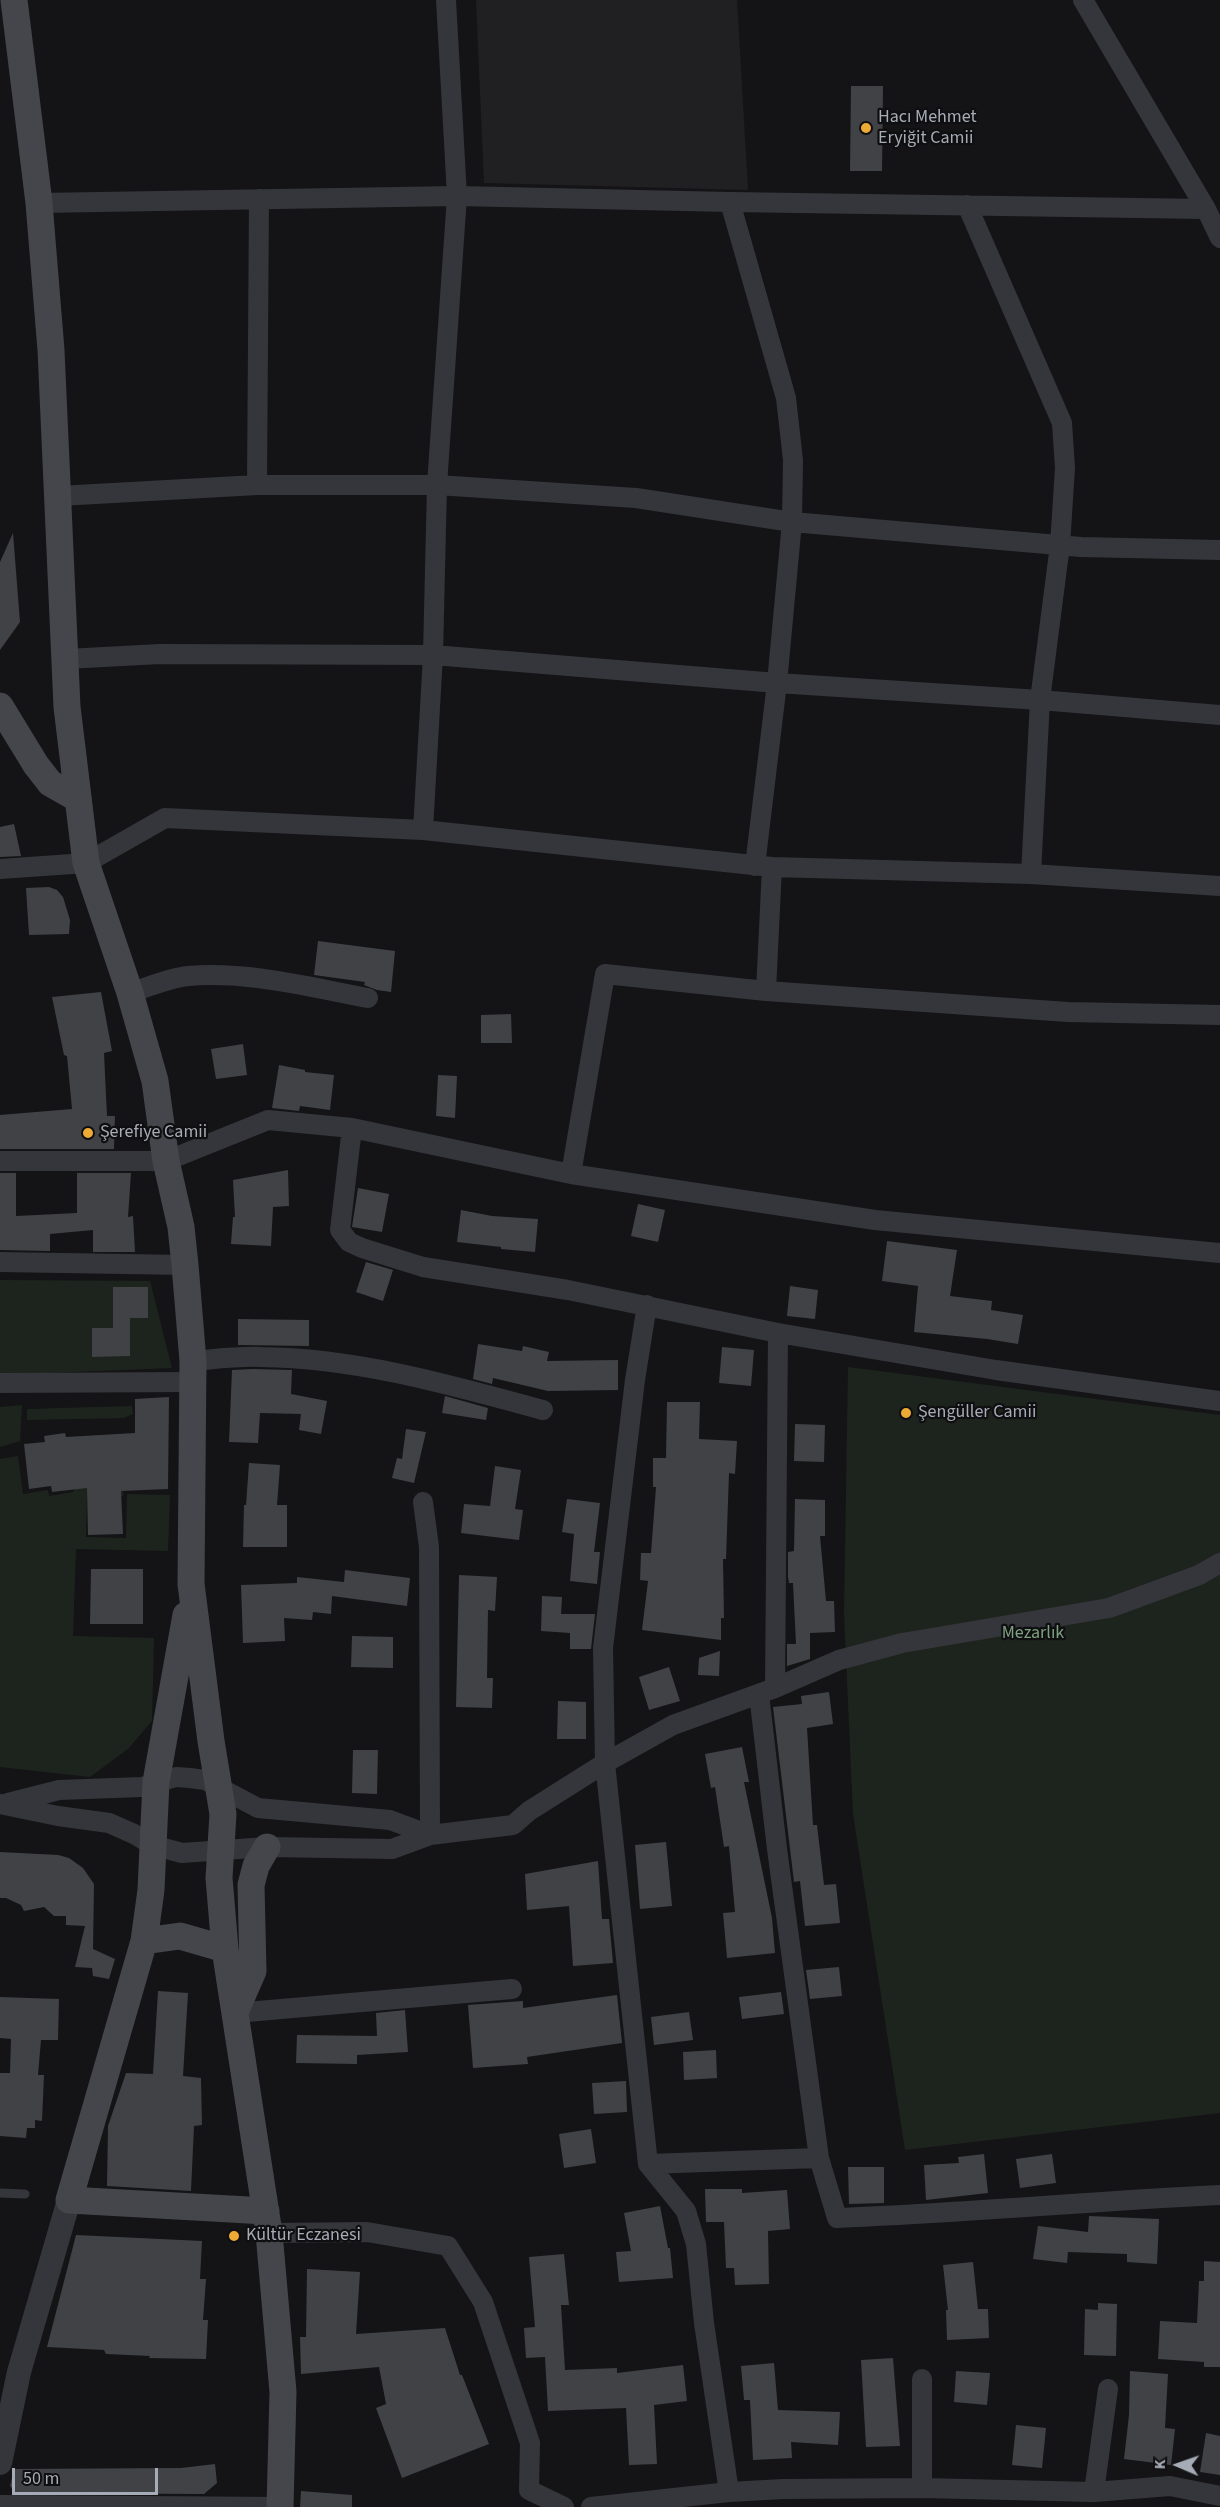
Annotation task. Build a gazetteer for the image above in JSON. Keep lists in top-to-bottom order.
{
  "parks": ["Mezarlık"],
  "places": [
    "Hacı Mehmet Eryiğit Camii",
    "Şerefiye Camii",
    "Şengüller Camii",
    "Kültür Eczanesi"
  ],
  "scale_bar": "50 m",
  "north": "left"
}
